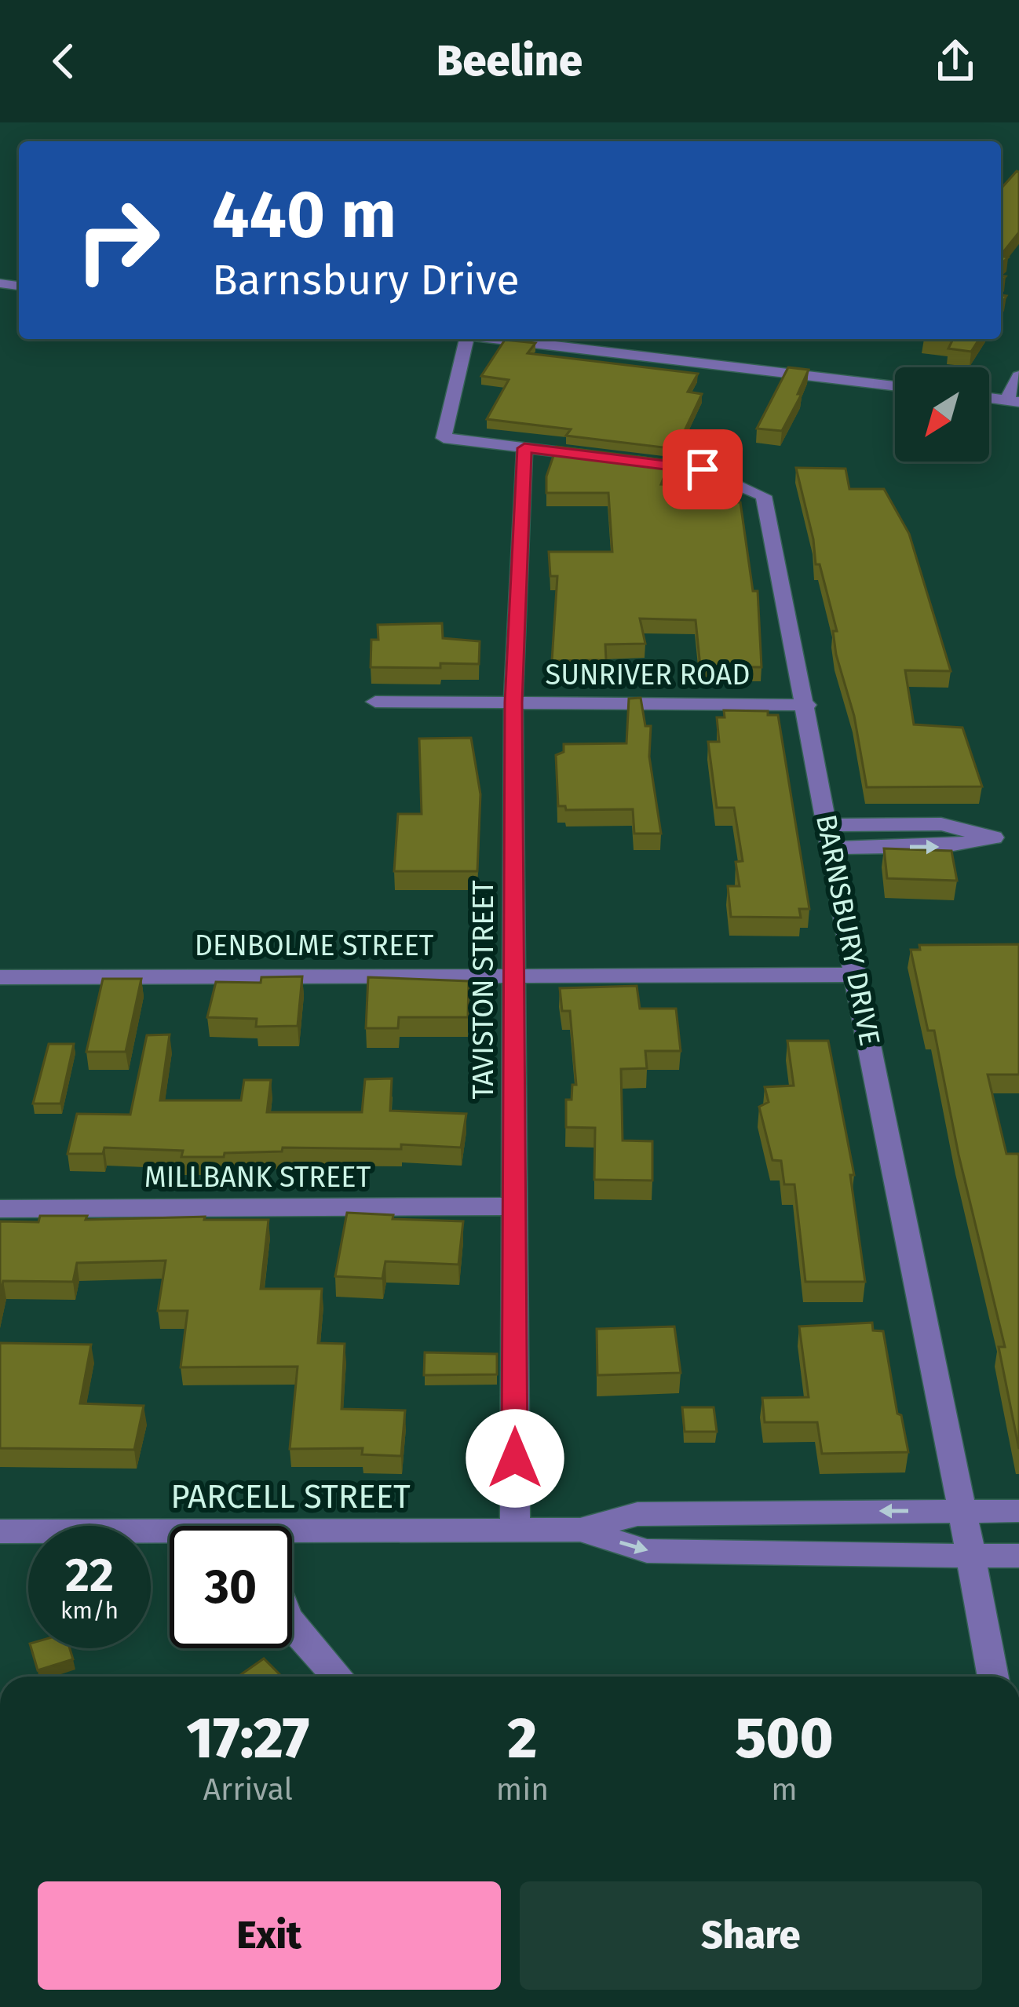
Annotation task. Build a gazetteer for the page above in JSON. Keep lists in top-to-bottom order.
{
  "streets": {
    "street": [
      "SUNRIVER ROAD",
      "BARNSBURY DRIVE",
      "DENBOLME STREET",
      "TAVISTON STREET",
      "MILLBANK STREET",
      "PARCELL STREET"
    ]
  },
  "crossings": [
    ["SUNRIVER ROAD", "BARNSBURY DRIVE"],
    ["SUNRIVER ROAD", "TAVISTON STREET"],
    ["BARNSBURY DRIVE", "DENBOLME STREET"],
    ["BARNSBURY DRIVE", "TAVISTON STREET"],
    ["BARNSBURY DRIVE", "PARCELL STREET"],
    ["DENBOLME STREET", "TAVISTON STREET"],
    ["TAVISTON STREET", "MILLBANK STREET"],
    ["TAVISTON STREET", "PARCELL STREET"]
  ],
  "north": "bottom left",
  "page": {
    "header": "Beeline",
    "turn": ["440 m", "Barnsbury Drive"],
    "speed": "22 km/h",
    "limit": "30",
    "eta": [
      "17:27",
      "Arrival",
      "2",
      "min",
      "500",
      "m"
    ],
    "buttons": ["Exit", "Share"]
  }
}
